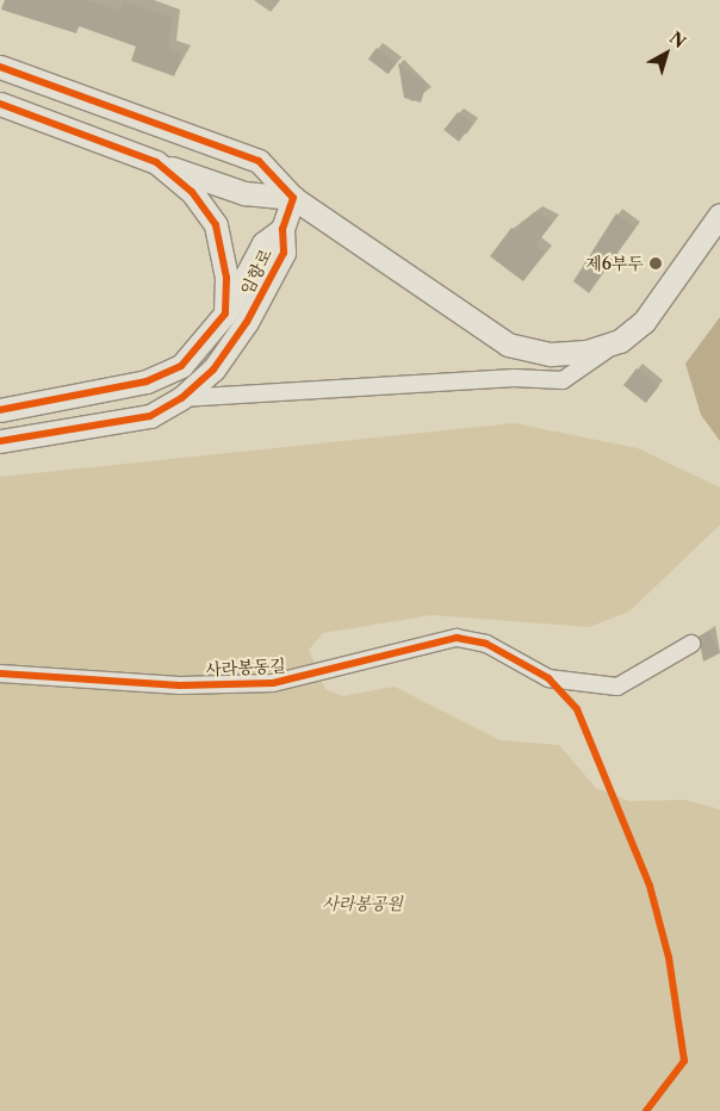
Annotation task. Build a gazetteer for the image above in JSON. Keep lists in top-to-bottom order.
{
  "streets": {
    "main road": ["임항로"],
    "street": ["사라봉동길"]
  },
  "parks": ["사라봉공원"],
  "places": ["제6부두"],
  "north": "top right"
}
